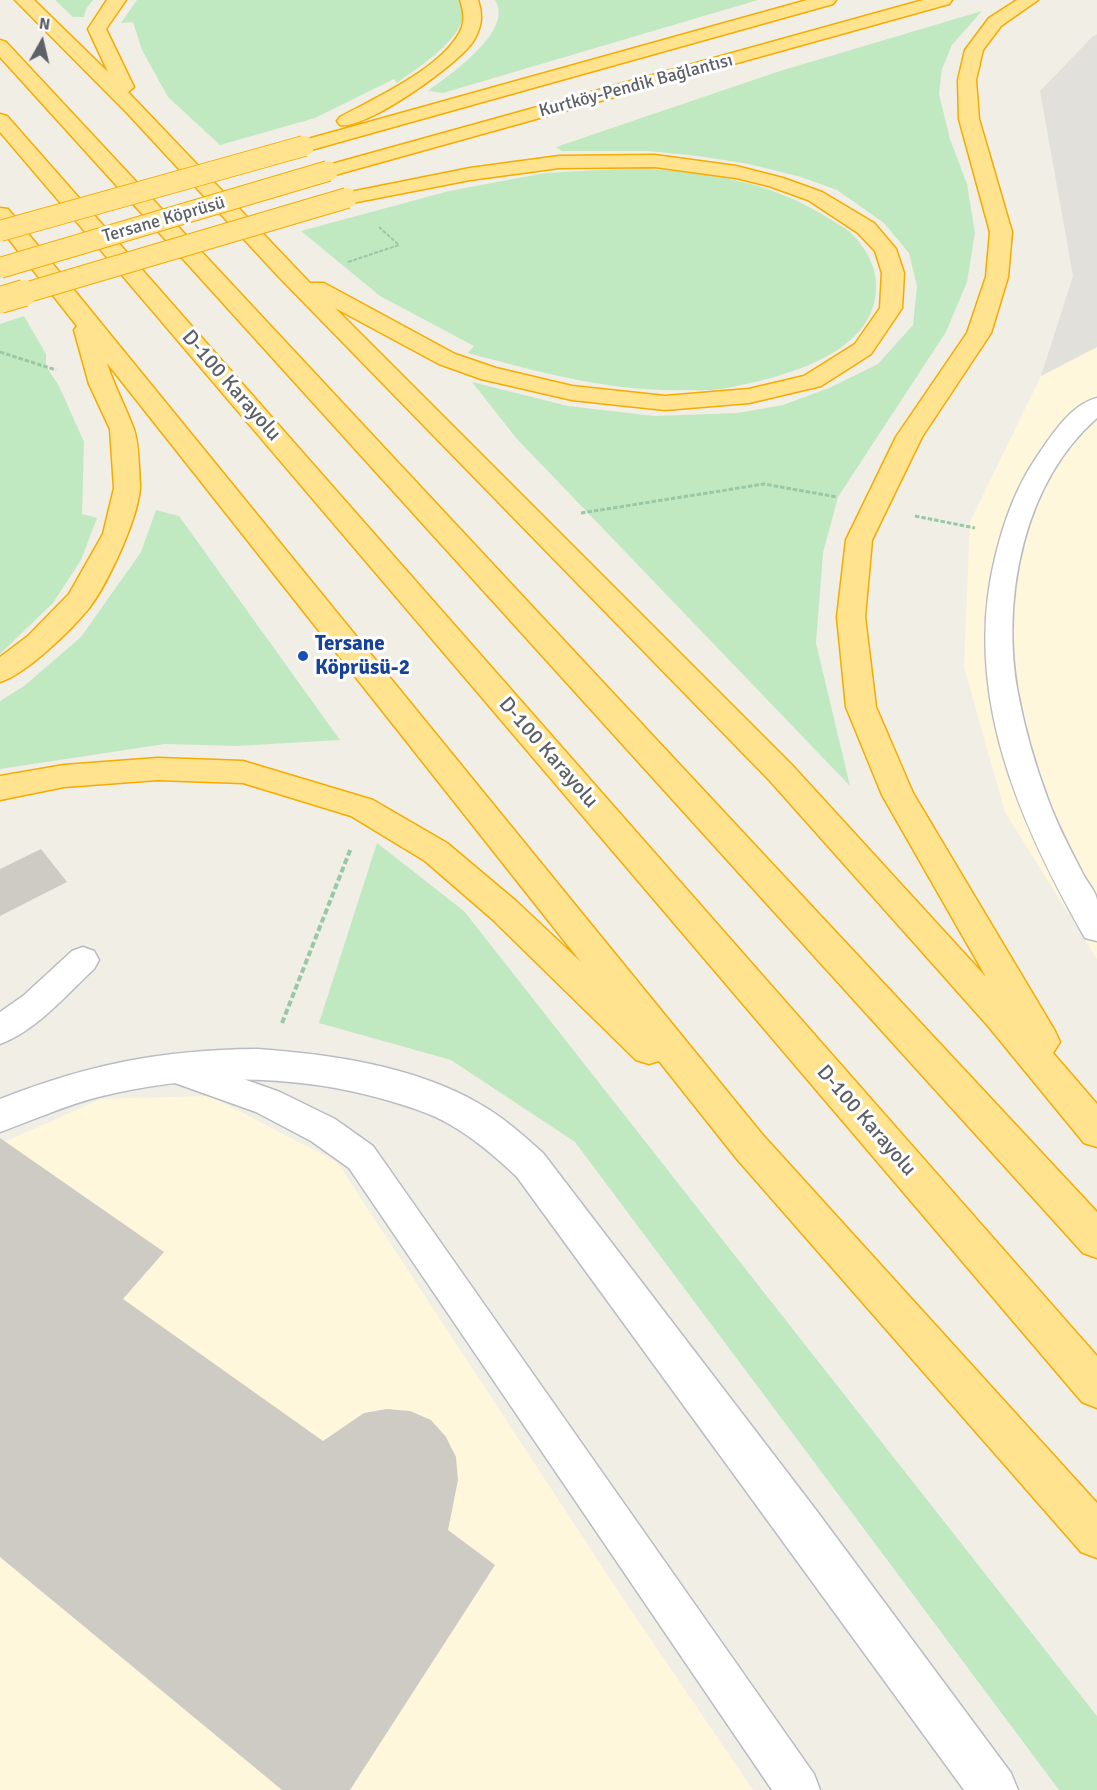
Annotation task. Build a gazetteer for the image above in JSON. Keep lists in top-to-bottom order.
{
  "streets": {
    "highway": ["Kurtköy-Pendik Bağlantısı", "Tersane Köprüsü", "D-100 Karayolu"]
  },
  "crossings": [
    ["Kurtköy-Pendik Bağlantısı", "Tersane Köprüsü"]
  ],
  "places": ["Tersane Köprüsü-2"],
  "north": "top"
}
